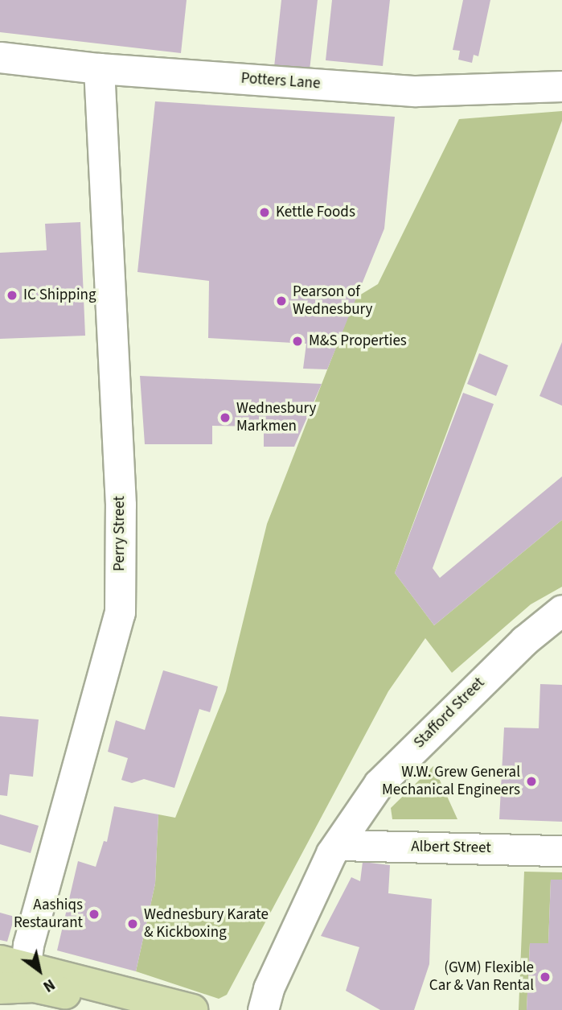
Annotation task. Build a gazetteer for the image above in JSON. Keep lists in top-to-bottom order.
{
  "streets": {
    "street": [
      "Potters Lane",
      "Perry Street",
      "Stafford Street",
      "Albert Street"
    ]
  },
  "crossings": [
    ["Potters Lane", "Perry Street"],
    ["Stafford Street", "Albert Street"]
  ],
  "places": [
    "Kettle Foods",
    "IC Shipping",
    "Pearson of Wednesbury",
    "M&S Properties",
    "Wednesbury Markmen",
    "W.W. Grew General Mechanical Engineers",
    "Aashiqs Restaurant",
    "Wednesbury Karate & Kickboxing",
    "(GVM) Flexible Car & Van Rental"
  ],
  "north": "bottom right"
}
